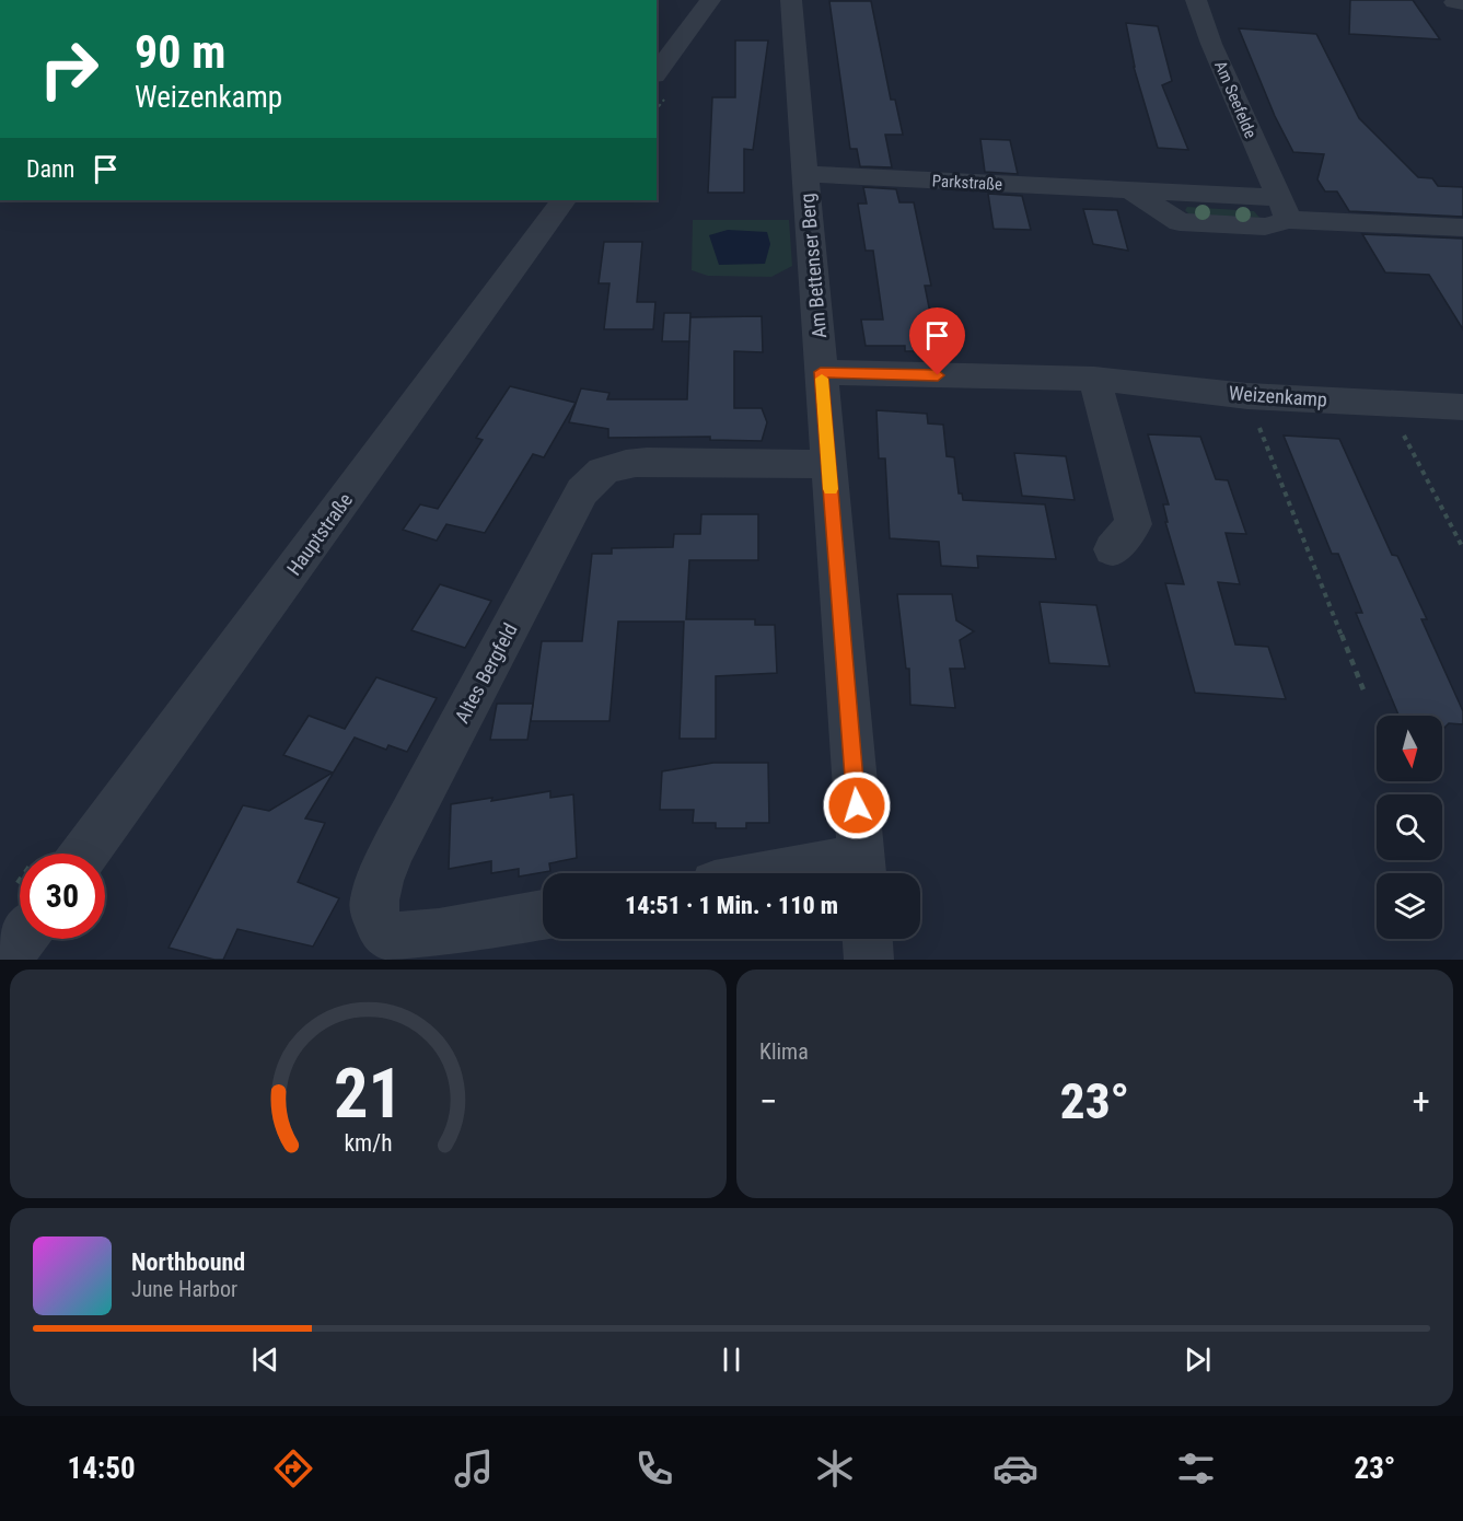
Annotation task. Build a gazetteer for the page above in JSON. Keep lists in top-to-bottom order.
{
  "streets": {
    "street": [
      "Am Seefelde",
      "Parkstraße",
      "Am Bettenser Berg",
      "Weizenkamp",
      "Hauptstraße",
      "Altes Bergfeld"
    ]
  },
  "crossings": [
    ["Am Seefelde", "Parkstraße"],
    ["Parkstraße", "Am Bettenser Berg"],
    ["Am Bettenser Berg", "Weizenkamp"],
    ["Am Bettenser Berg", "Altes Bergfeld"]
  ],
  "north": "bottom",
  "page": {
    "turn": ["90 m", "Weizenkamp"],
    "then": "Dann",
    "limit": "30",
    "trip": "14:51 · 1 Min. · 110 m",
    "tile": "Klima",
    "heat": ["−", "23°", "+"],
    "song": ["Northbound", "June Harbor"],
    "tabs": ["14:50", "23°"],
    "gauge": ["21", "km/h"]
  }
}
